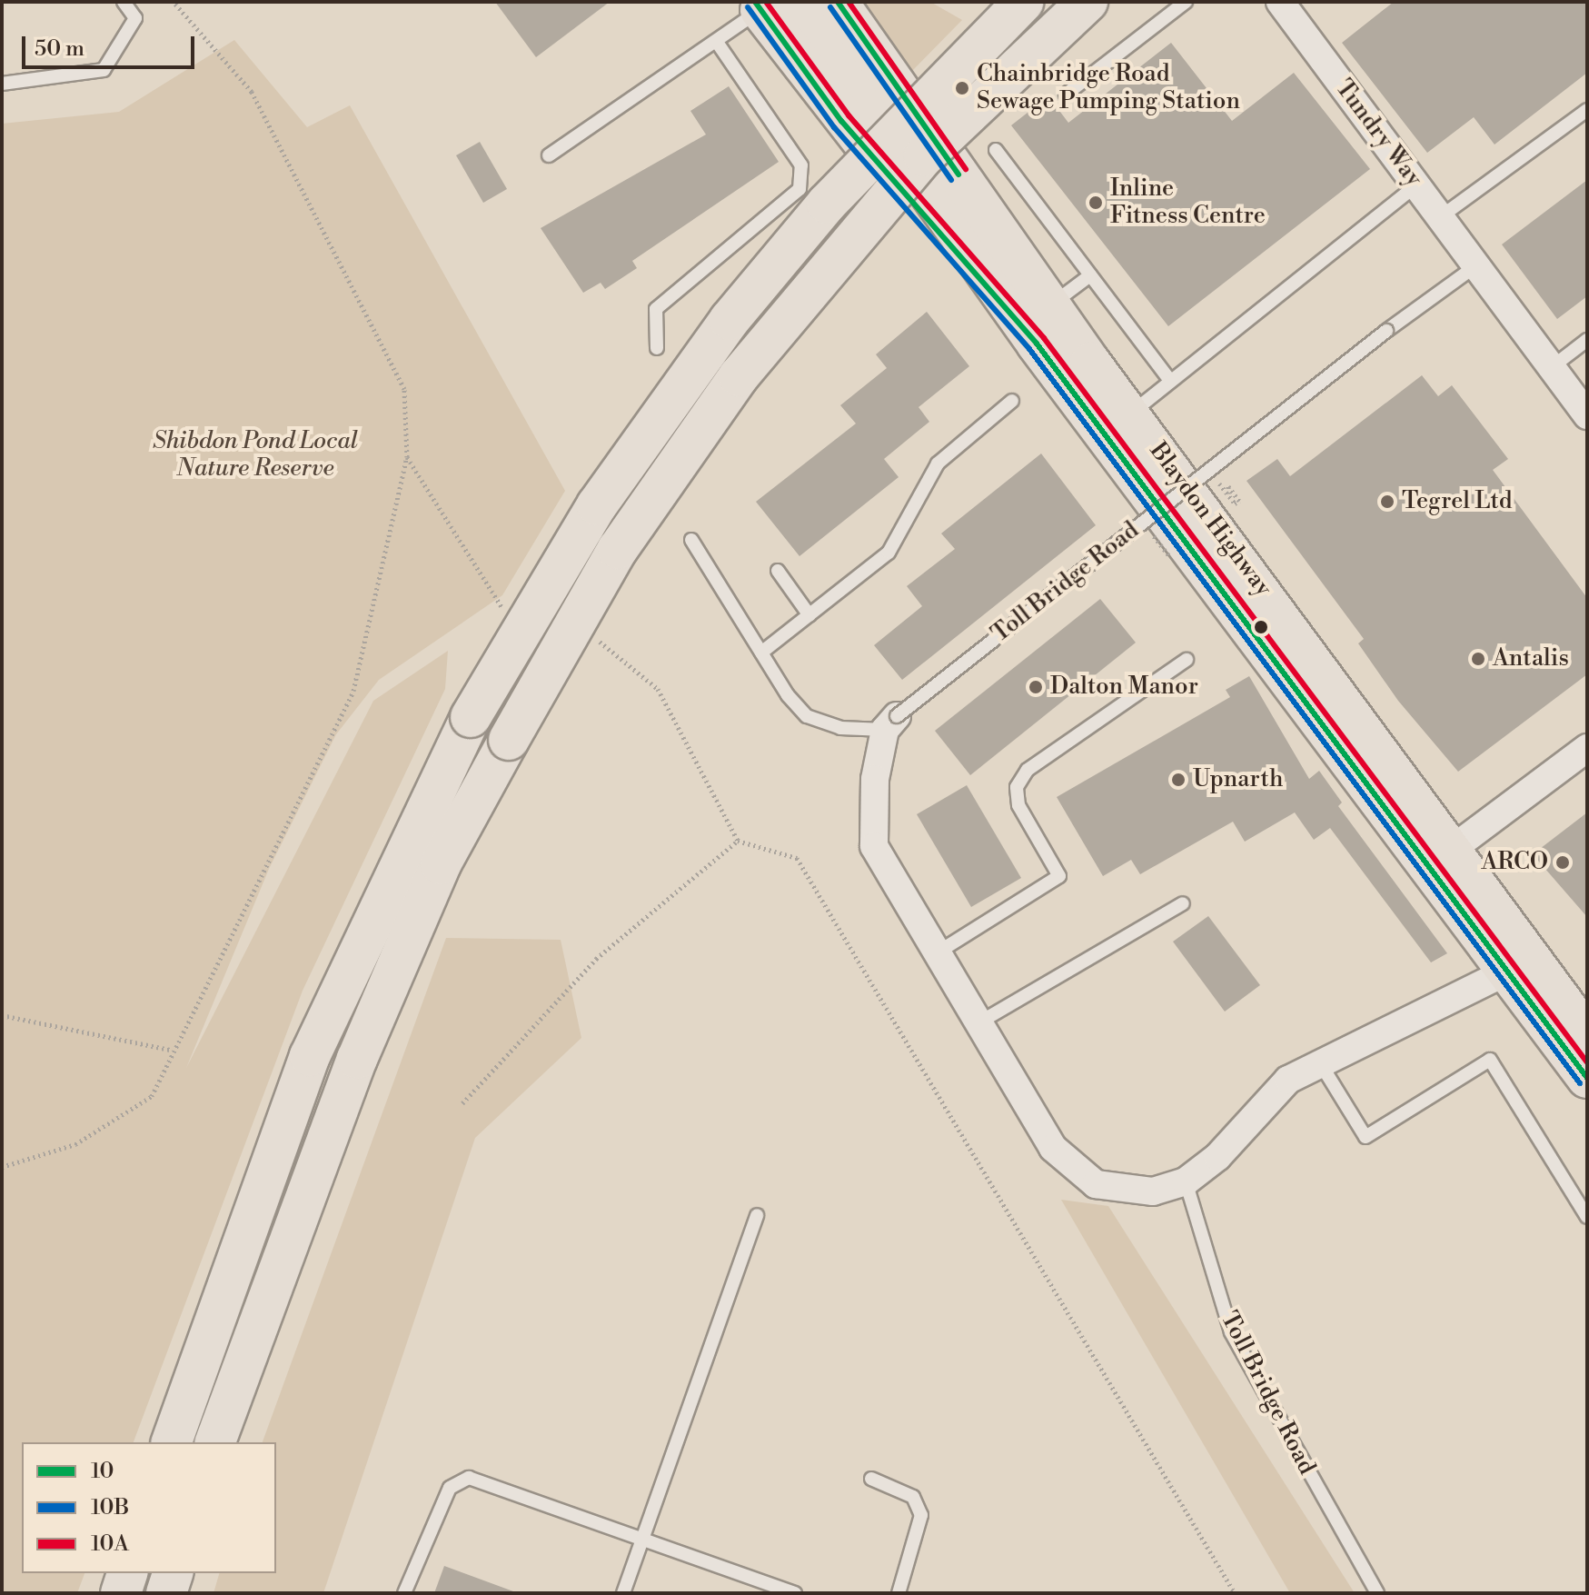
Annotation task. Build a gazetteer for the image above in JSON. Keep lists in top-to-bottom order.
{
  "streets": {
    "main road": ["Blaydon Highway"],
    "street": ["Tundry Way"],
    "lane": ["Toll Bridge Road"]
  },
  "crossings": [
    ["Tundry Way", "Toll Bridge Road"]
  ],
  "parks": ["Shibdon Pond Local Nature Reserve"],
  "places": [
    "Chainbridge Road Sewage Pumping Station",
    "Inline Fitness Centre",
    "Tegrel Ltd",
    "Antalis",
    "Dalton Manor",
    "Upnarth",
    "ARCO"
  ],
  "lines": ["transit line 10", "transit line 10A", "transit line 10B"],
  "legend": ["10", "10B", "10A"],
  "scale_bar": "50 m"
}
